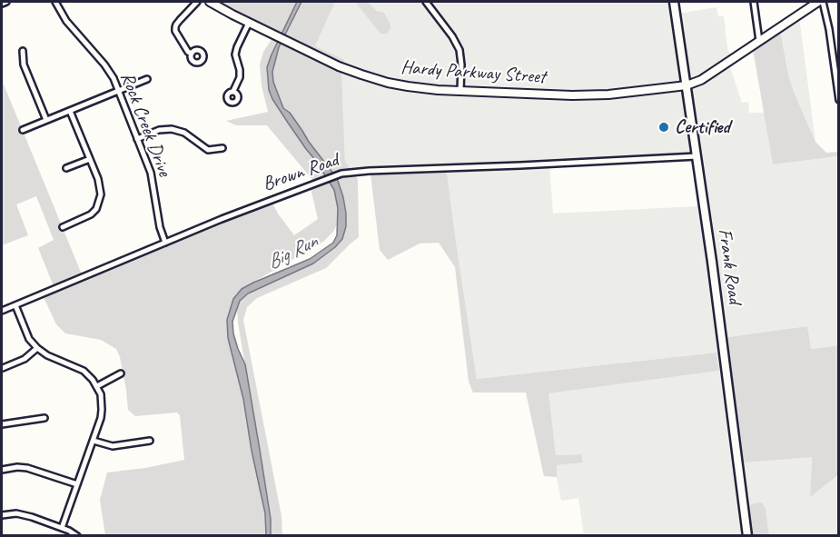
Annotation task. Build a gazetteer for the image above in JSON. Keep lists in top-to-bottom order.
{
  "streets": {
    "main road": ["Hardy Parkway Street", "Frank Road"],
    "street": ["Rock Creek Drive", "Brown Road"]
  },
  "crossings": [
    ["Hardy Parkway Street", "Frank Road"],
    ["Rock Creek Drive", "Brown Road"],
    ["Brown Road", "Frank Road"]
  ],
  "water": ["Big Run"],
  "places": ["Certified"]
}
